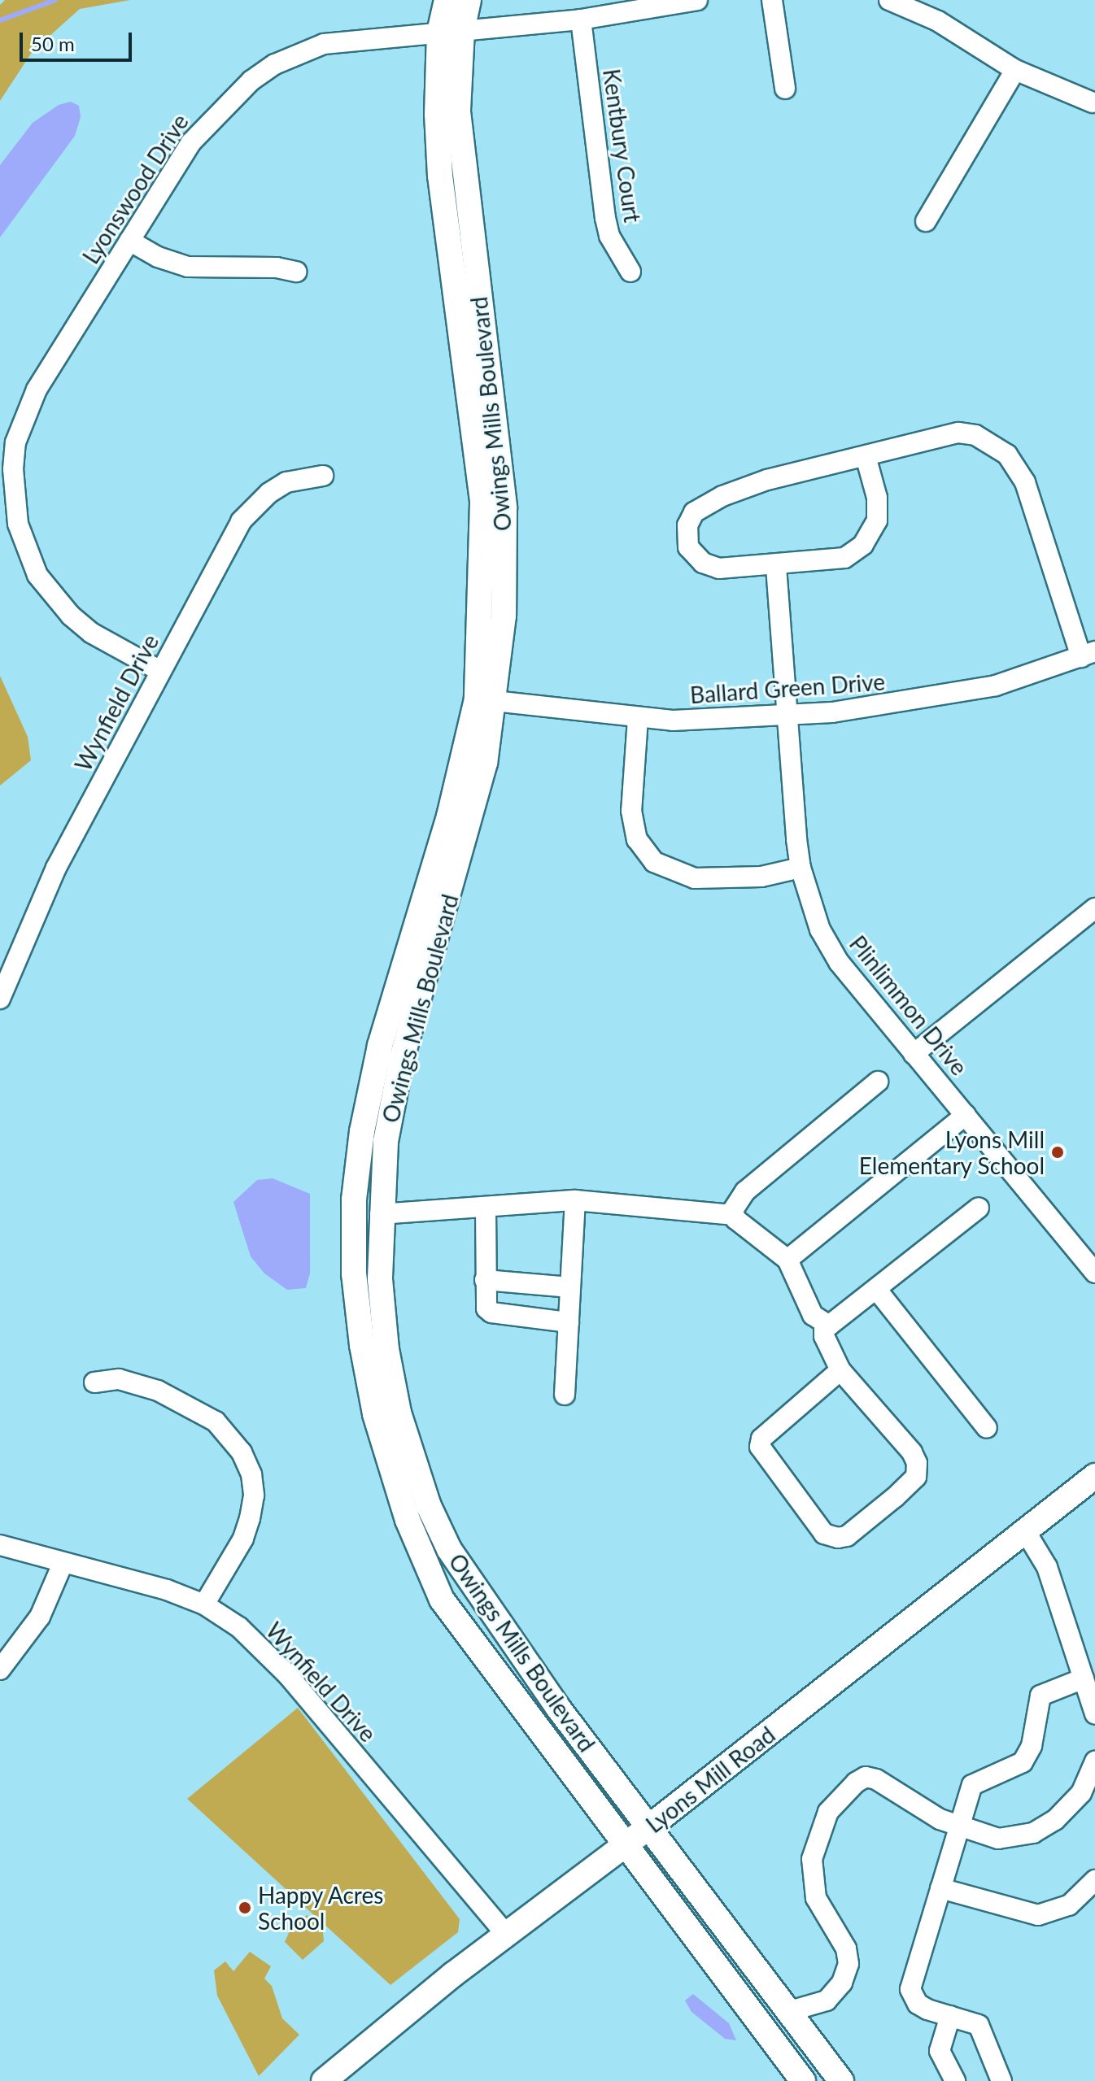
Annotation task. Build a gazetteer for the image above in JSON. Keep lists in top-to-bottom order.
{
  "streets": {
    "main road": ["Owings Mills Boulevard", "Lyons Mill Road"],
    "street": [
      "Kentbury Court",
      "Lyonswood Drive",
      "Ballard Green Drive",
      "Wynfield Drive",
      "Plinlimmon Drive"
    ]
  },
  "crossings": [
    ["Kentbury Court", "Lyonswood Drive"],
    ["Lyonswood Drive", "Owings Mills Boulevard"],
    ["Lyonswood Drive", "Wynfield Drive"],
    ["Owings Mills Boulevard", "Ballard Green Drive"],
    ["Owings Mills Boulevard", "Lyons Mill Road"],
    ["Ballard Green Drive", "Plinlimmon Drive"],
    ["Wynfield Drive", "Lyons Mill Road"]
  ],
  "places": ["Lyons Mill Elementary School", "Happy Acres School"],
  "scale_bar": "50 m"
}
